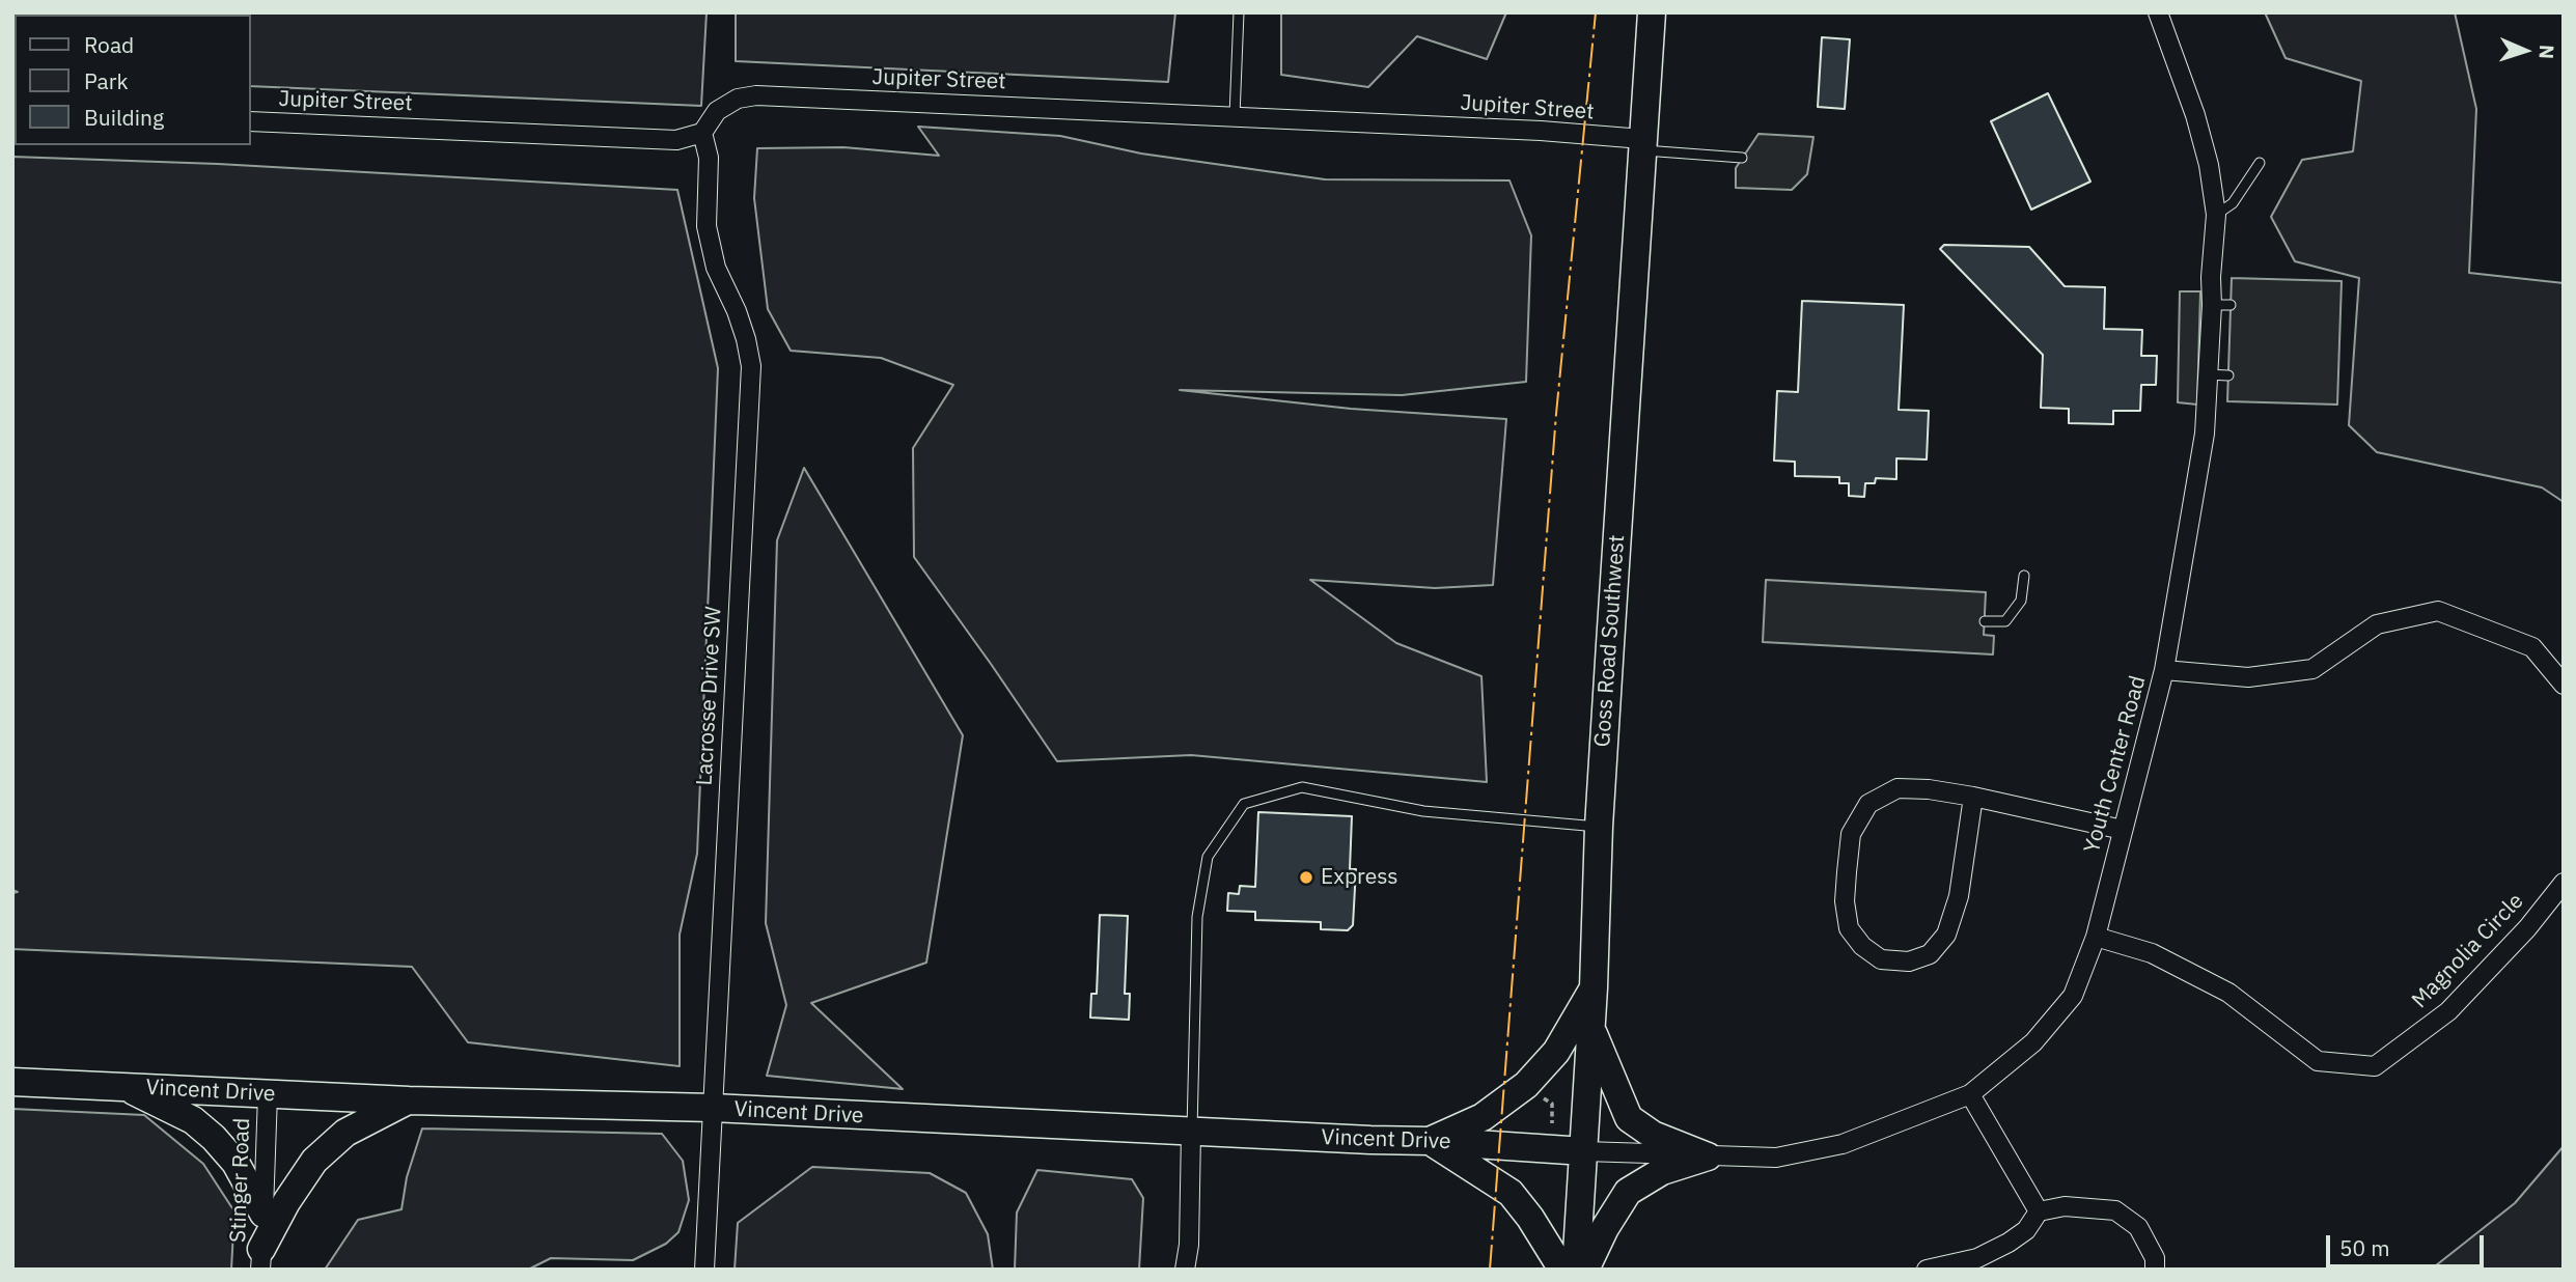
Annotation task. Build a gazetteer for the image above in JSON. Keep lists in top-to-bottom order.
{
  "streets": {
    "street": [
      "Jupiter Street",
      "Goss Road Southwest",
      "Lacrosse Drive SW",
      "Youth Center Road",
      "Magnolia Circle",
      "Vincent Drive",
      "Stinger Road"
    ]
  },
  "crossings": [
    ["Jupiter Street", "Goss Road Southwest"],
    ["Jupiter Street", "Lacrosse Drive SW"],
    ["Goss Road Southwest", "Youth Center Road"],
    ["Goss Road Southwest", "Vincent Drive"],
    ["Lacrosse Drive SW", "Vincent Drive"],
    ["Youth Center Road", "Magnolia Circle"],
    ["Youth Center Road", "Vincent Drive"],
    ["Vincent Drive", "Stinger Road"]
  ],
  "places": ["Express"],
  "legend": ["Road", "Park", "Building"],
  "scale_bar": "50 m",
  "north": "right"
}
